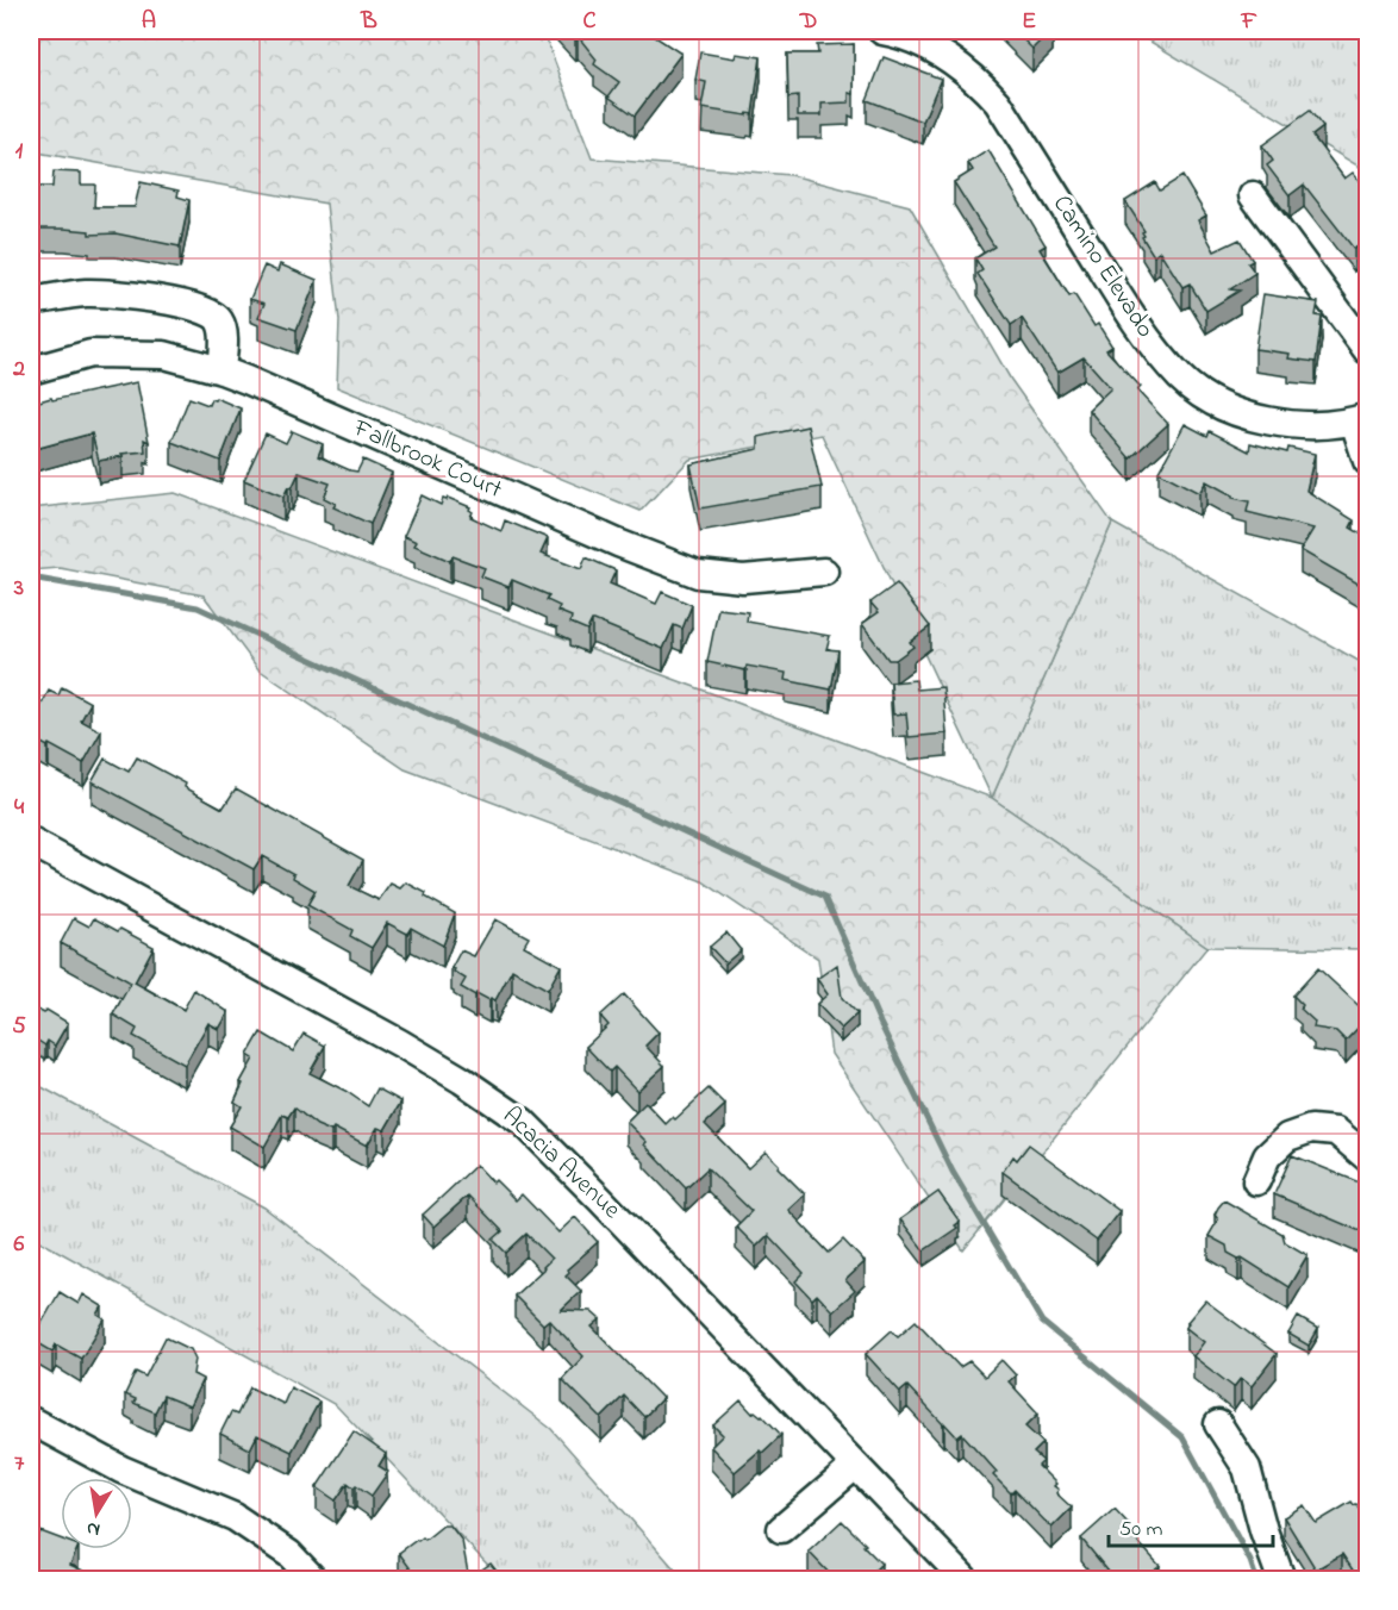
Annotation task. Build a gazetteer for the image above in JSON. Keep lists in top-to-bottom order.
{
  "streets": {
    "street": ["Camino Elevado", "Fallbrook Court", "Acacia Avenue"]
  },
  "scale_bar": "50 m",
  "north": "bottom",
  "grid": {
    "columns": [
      "A",
      "B",
      "C",
      "D",
      "E",
      "F"
    ],
    "rows": [
      "1",
      "2",
      "3",
      "4",
      "5",
      "6",
      "7"
    ]
  }
}
